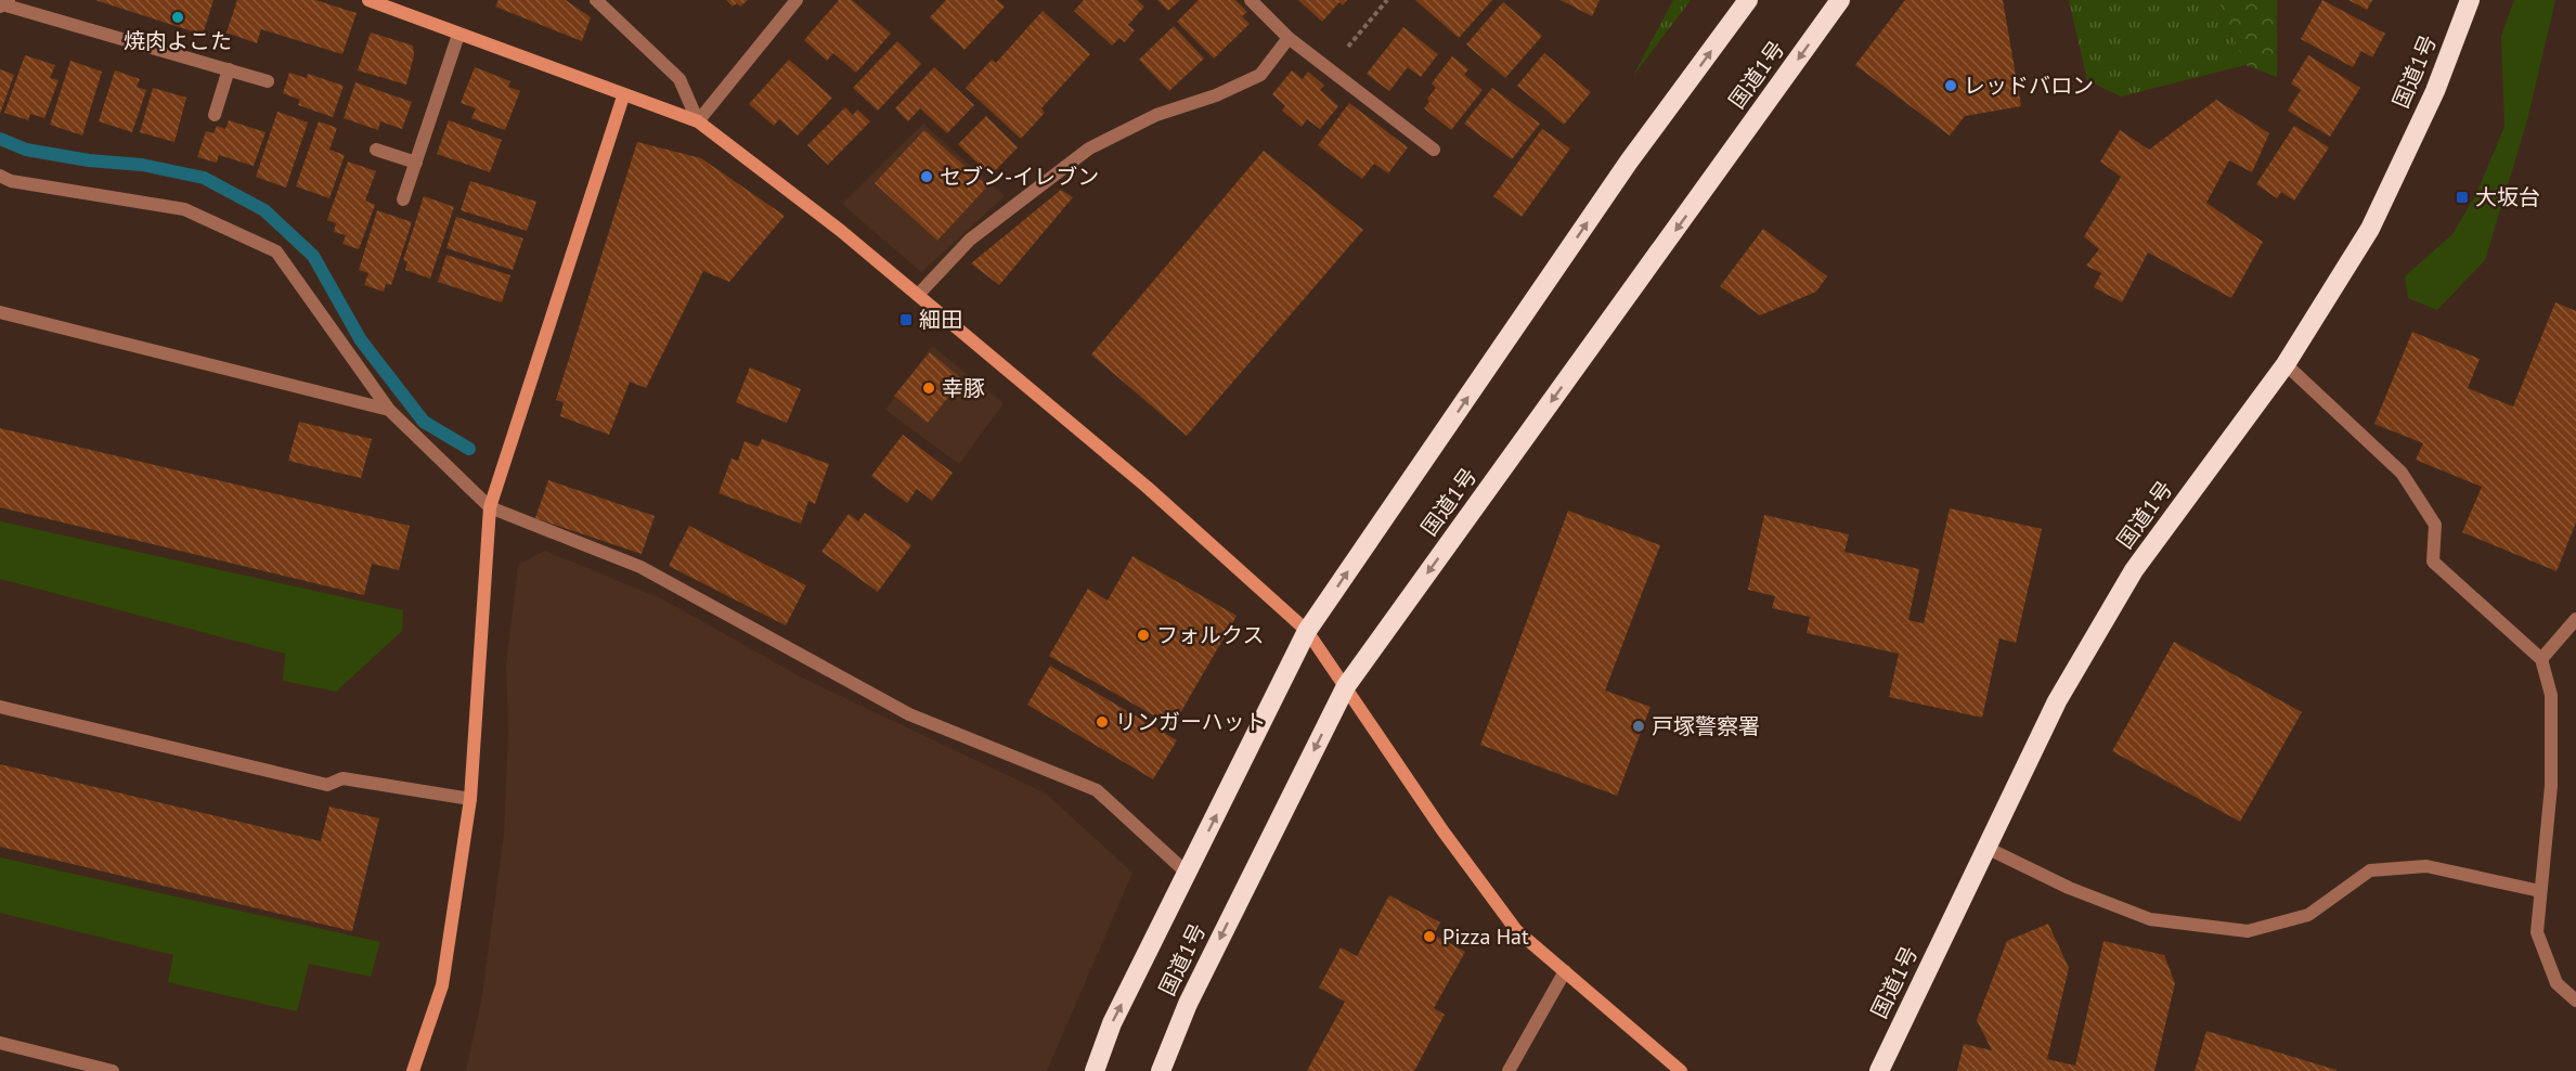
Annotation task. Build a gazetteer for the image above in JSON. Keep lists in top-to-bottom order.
{
  "streets": {
    "highway": ["国道1号"]
  },
  "places": {
    "other": [
      "焼肉よこた",
      "レッドバロン",
      "セブン-イレブン",
      "幸豚",
      "フォルクス",
      "リンガーハット",
      "戸塚警察署",
      "Pizza Hat"
    ],
    "transit": ["大坂台", "細田"]
  }
}
